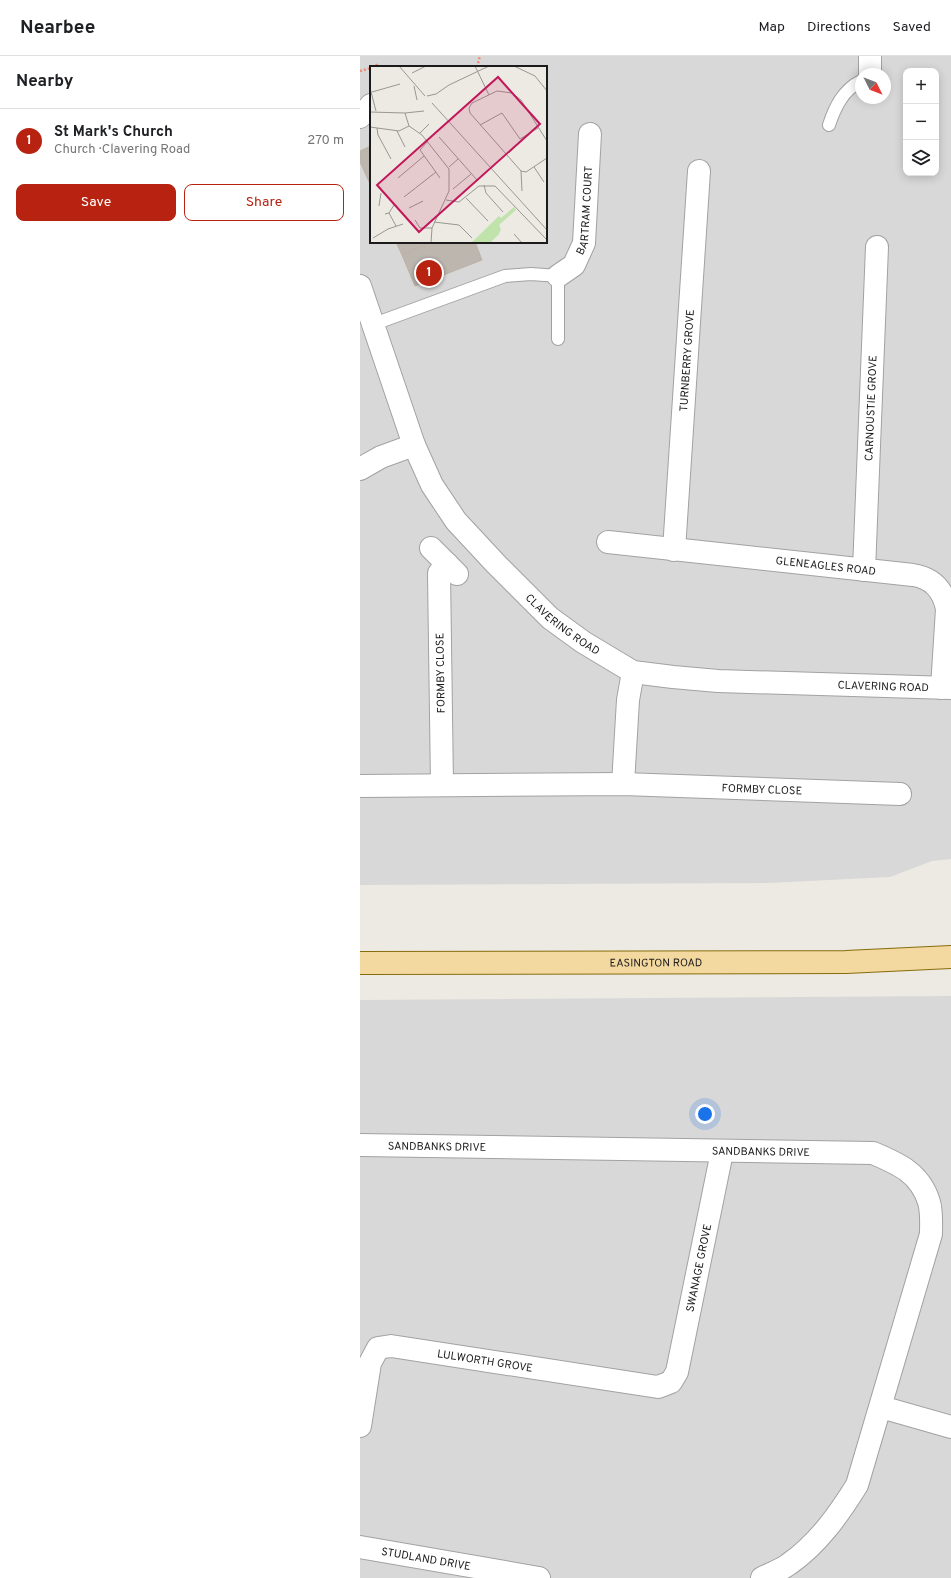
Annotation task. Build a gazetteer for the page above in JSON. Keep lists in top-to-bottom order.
{
  "streets": {
    "main road": ["EASINGTON ROAD"],
    "street": [
      "BARTRAM COURT",
      "TURNBERRY GROVE",
      "CARNOUSTIE GROVE",
      "GLENEAGLES ROAD",
      "CLAVERING ROAD",
      "FORMBY CLOSE",
      "SANDBANKS DRIVE",
      "SWANAGE GROVE",
      "LULWORTH GROVE",
      "STUDLAND DRIVE"
    ]
  },
  "crossings": [
    ["TURNBERRY GROVE", "GLENEAGLES ROAD"],
    ["CARNOUSTIE GROVE", "GLENEAGLES ROAD"],
    ["GLENEAGLES ROAD", "CLAVERING ROAD"],
    ["SANDBANKS DRIVE", "SWANAGE GROVE"],
    ["SWANAGE GROVE", "LULWORTH GROVE"]
  ],
  "north": "bottom right",
  "page": {
    "header": "Nearbee",
    "nav": ["Map", "Directions", "Saved"],
    "heading": "Nearby",
    "map_buttons": ["+", "−"],
    "list": [
      {
        "mark": "1",
        "name": "St Mark's Church",
        "note": "Church · Clavering Road",
        "value": "270 m"
      }
    ],
    "buttons": ["Save", "Share"],
    "pins": "1"
  }
}
